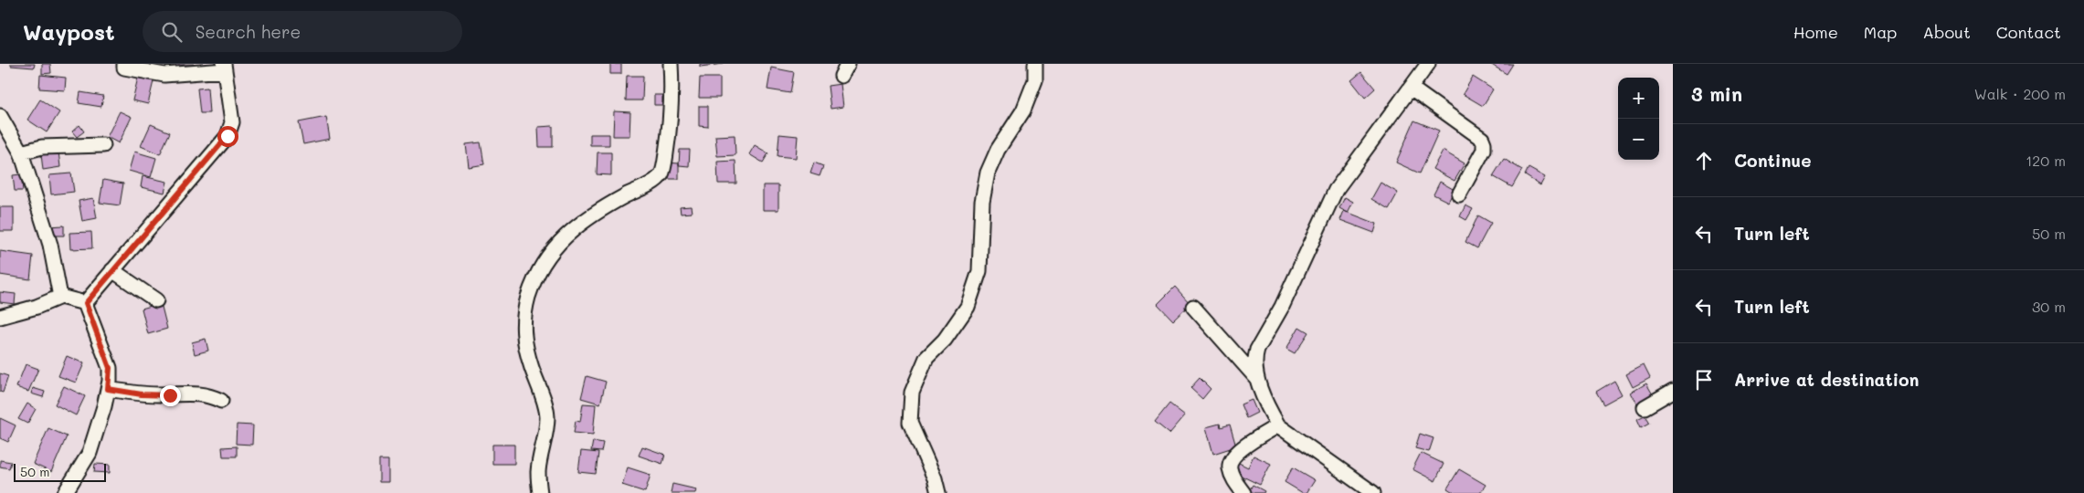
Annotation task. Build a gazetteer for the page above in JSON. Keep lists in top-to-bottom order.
{
  "scale_bar": "50 m",
  "page": {
    "header": "Waypost",
    "search": "Search here",
    "nav": [
      "Home",
      "Map",
      "About",
      "Contact"
    ],
    "heading": ["3 min", "Walk · 200 m"],
    "map_buttons": ["+", "−"],
    "list": [
      ["Continue", "120 m"],
      ["Turn left", "50 m"],
      ["Turn left", "30 m"],
      "Arrive at destination"
    ],
    "scale": "50 m"
  }
}
